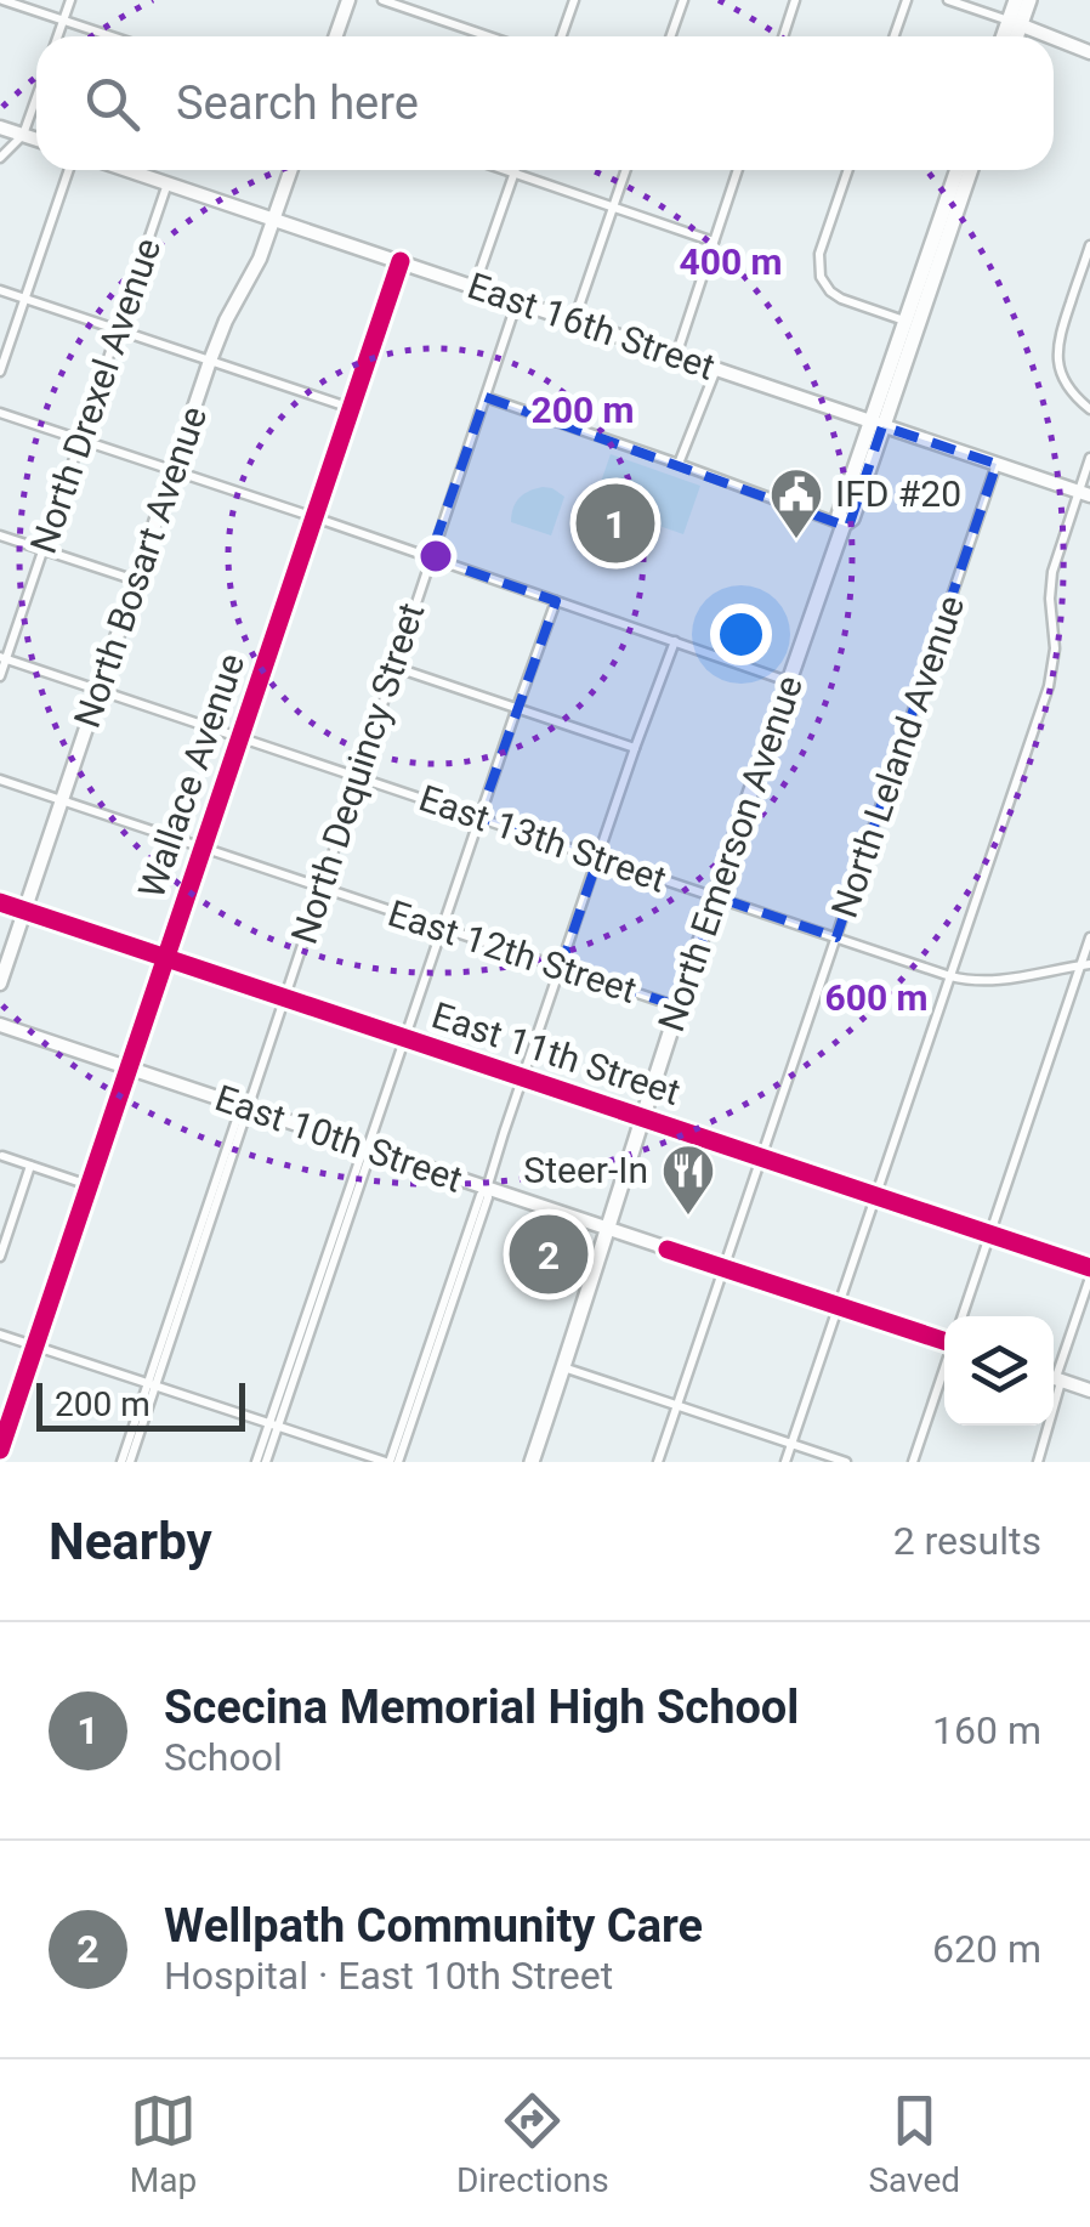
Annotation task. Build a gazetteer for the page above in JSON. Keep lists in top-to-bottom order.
{
  "streets": {
    "main road": [
      "East 16th Street",
      "North Bosart Avenue",
      "North Emerson Avenue",
      "East 10th Street"
    ],
    "street": [
      "North Drexel Avenue",
      "North Leland Avenue",
      "North Dequincy Street",
      "Wallace Avenue",
      "East 13th Street",
      "East 12th Street",
      "East 11th Street"
    ]
  },
  "crossings": [
    ["East 16th Street", "North Drexel Avenue"],
    ["East 16th Street", "North Bosart Avenue"],
    ["East 16th Street", "North Leland Avenue"],
    ["East 16th Street", "North Dequincy Street"],
    ["East 16th Street", "Wallace Avenue"],
    ["East 16th Street", "North Emerson Avenue"],
    ["North Drexel Avenue", "East 13th Street"],
    ["North Bosart Avenue", "East 13th Street"],
    ["North Bosart Avenue", "East 12th Street"],
    ["North Bosart Avenue", "East 11th Street"],
    ["North Leland Avenue", "East 13th Street"],
    ["North Leland Avenue", "East 11th Street"],
    ["North Leland Avenue", "East 10th Street"],
    ["North Dequincy Street", "East 13th Street"],
    ["North Dequincy Street", "East 12th Street"],
    ["North Dequincy Street", "East 11th Street"],
    ["North Dequincy Street", "East 10th Street"],
    ["Wallace Avenue", "East 13th Street"],
    ["Wallace Avenue", "East 12th Street"],
    ["Wallace Avenue", "East 11th Street"],
    ["Wallace Avenue", "East 10th Street"],
    ["East 13th Street", "North Emerson Avenue"],
    ["North Emerson Avenue", "East 12th Street"],
    ["North Emerson Avenue", "East 11th Street"],
    ["North Emerson Avenue", "East 10th Street"]
  ],
  "places": {
    "public building": ["IFD #20"],
    "restaurant": ["Steer-In"]
  },
  "scale_bar": "200 m",
  "page": {
    "search": "Search here",
    "pins": ["1", "2"],
    "scale": "200 m",
    "heading": ["Nearby", "2 results"],
    "list": [
      {
        "mark": "1",
        "name": "Scecina Memorial High School",
        "note": "School",
        "value": "160 m"
      },
      {
        "mark": "2",
        "name": "Wellpath Community Care",
        "note": "Hospital · East 10th Street",
        "value": "620 m"
      }
    ],
    "nav": ["Map", "Directions", "Saved"]
  },
  "rings": ["400 m", "200 m", "600 m"]
}
